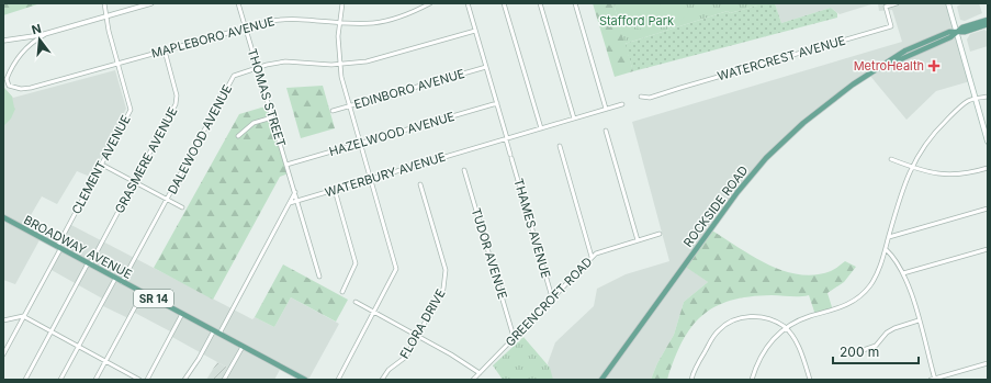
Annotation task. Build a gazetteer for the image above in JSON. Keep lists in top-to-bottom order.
{
  "streets": {
    "main road": ["ROCKSIDE ROAD", "BROADWAY AVENUE", "SR 14"],
    "street": [
      "MAPLEBORO AVENUE",
      "WATERCREST AVENUE",
      "EDINBORO AVENUE",
      "THOMAS STREET",
      "HAZELWOOD AVENUE",
      "DALEWOOD AVENUE",
      "GRASMERE AVENUE",
      "CLEMENT AVENUE",
      "WATERBURY AVENUE",
      "THAMES AVENUE",
      "TUDOR AVENUE",
      "GREENCROFT ROAD",
      "FLORA DRIVE"
    ]
  },
  "crossings": [
    ["MAPLEBORO AVENUE", "THOMAS STREET"],
    ["MAPLEBORO AVENUE", "GRASMERE AVENUE"],
    ["MAPLEBORO AVENUE", "CLEMENT AVENUE"],
    ["EDINBORO AVENUE", "THAMES AVENUE"],
    ["THOMAS STREET", "HAZELWOOD AVENUE"],
    ["THOMAS STREET", "DALEWOOD AVENUE"],
    ["THOMAS STREET", "WATERBURY AVENUE"],
    ["HAZELWOOD AVENUE", "THAMES AVENUE"],
    ["DALEWOOD AVENUE", "THAMES AVENUE"],
    ["DALEWOOD AVENUE", "BROADWAY AVENUE"],
    ["GRASMERE AVENUE", "BROADWAY AVENUE"],
    ["CLEMENT AVENUE", "BROADWAY AVENUE"],
    ["WATERBURY AVENUE", "THAMES AVENUE"],
    ["THAMES AVENUE", "GREENCROFT ROAD"],
    ["TUDOR AVENUE", "GREENCROFT ROAD"]
  ],
  "parks": ["Stafford Park"],
  "places": {
    "health": ["MetroHealth"]
  },
  "scale_bar": "200 m",
  "north": "top"
}
